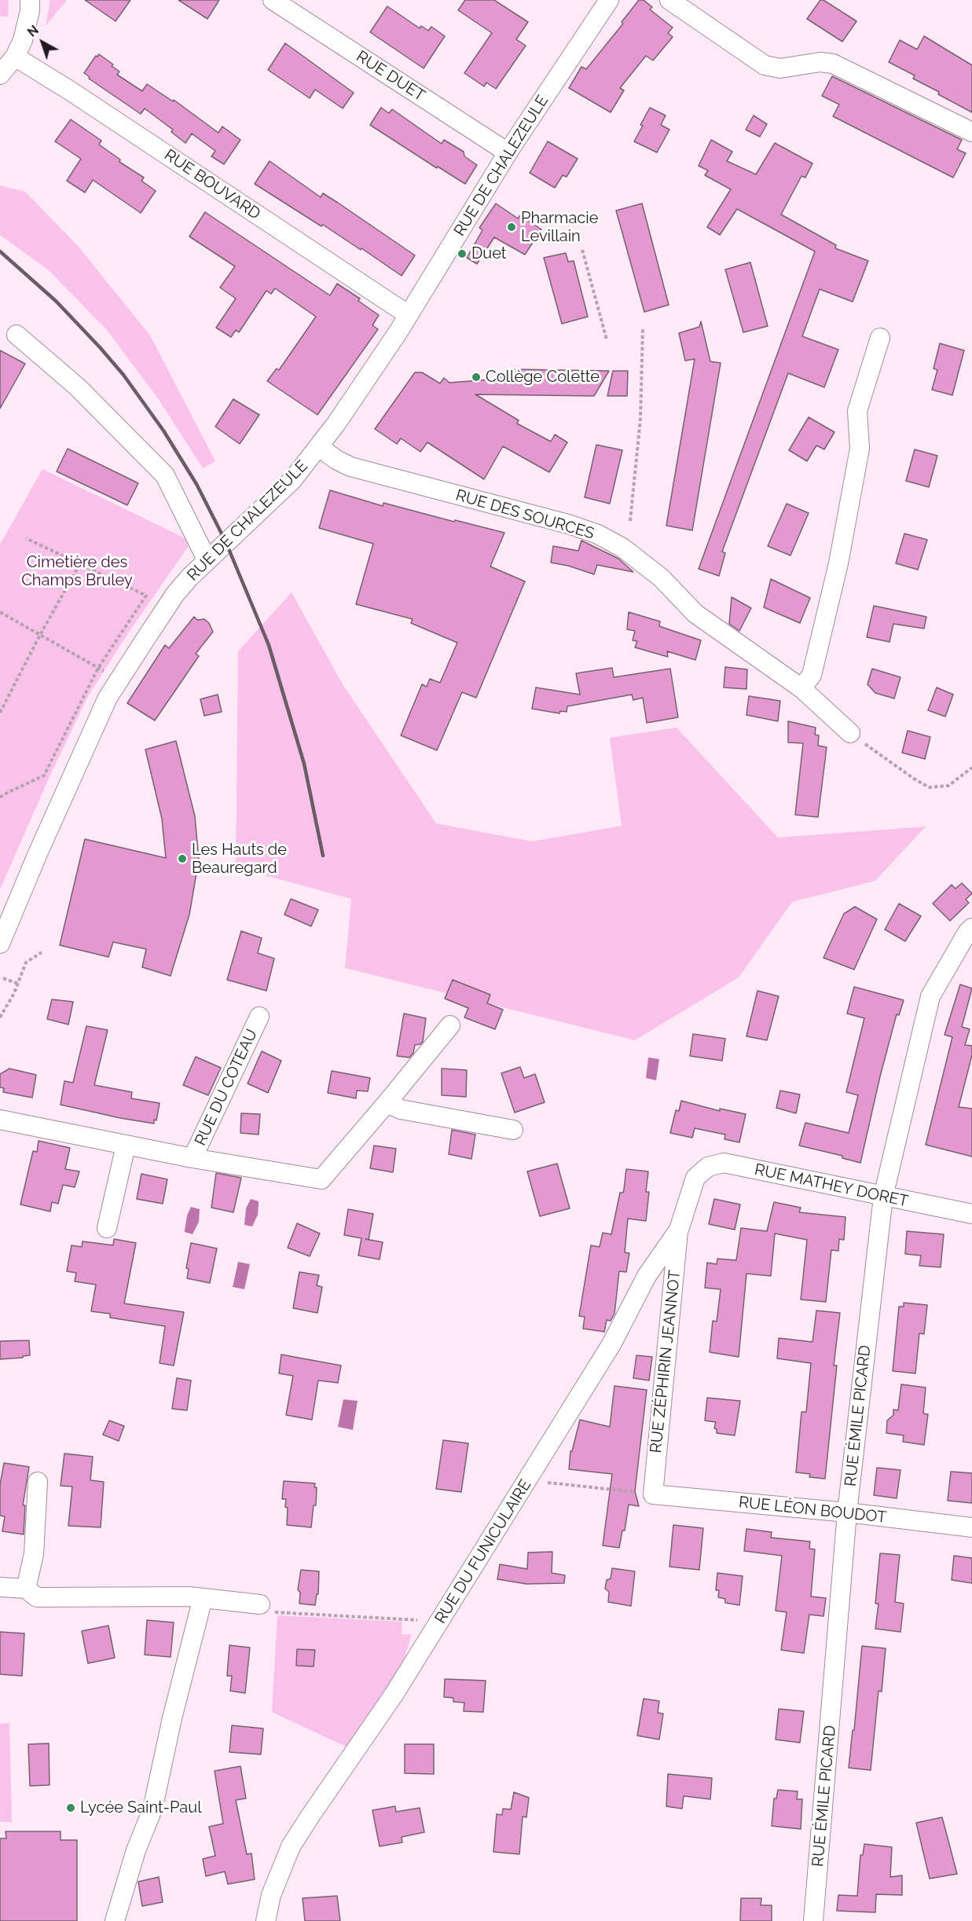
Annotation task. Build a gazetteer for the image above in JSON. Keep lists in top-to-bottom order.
{
  "streets": {
    "street": [
      "RUE DUET",
      "RUE DE CHALEZEULE",
      "RUE BOUVARD",
      "RUE DES SOURCES",
      "RUE DU COTEAU",
      "RUE MATHEY DORET",
      "RUE ZÉPHIRIN JEANNOT",
      "RUE ÉMILE PICARD",
      "RUE LÉON BOUDOT",
      "RUE DU FUNICULAIRE"
    ]
  },
  "crossings": [
    ["RUE DUET", "RUE DE CHALEZEULE"],
    ["RUE DE CHALEZEULE", "RUE BOUVARD"],
    ["RUE DE CHALEZEULE", "RUE DES SOURCES"],
    ["RUE MATHEY DORET", "RUE ÉMILE PICARD"],
    ["RUE MATHEY DORET", "RUE DU FUNICULAIRE"],
    ["RUE ZÉPHIRIN JEANNOT", "RUE LÉON BOUDOT"],
    ["RUE ZÉPHIRIN JEANNOT", "RUE DU FUNICULAIRE"],
    ["RUE ÉMILE PICARD", "RUE LÉON BOUDOT"]
  ],
  "parks": ["Cimetière des Champs Bruley"],
  "places": [
    "Pharmacie Levillain",
    "Duet",
    "Collège Colette",
    "Les Hauts de Beauregard",
    "Lycée Saint-Paul"
  ],
  "north": "top left"
}
